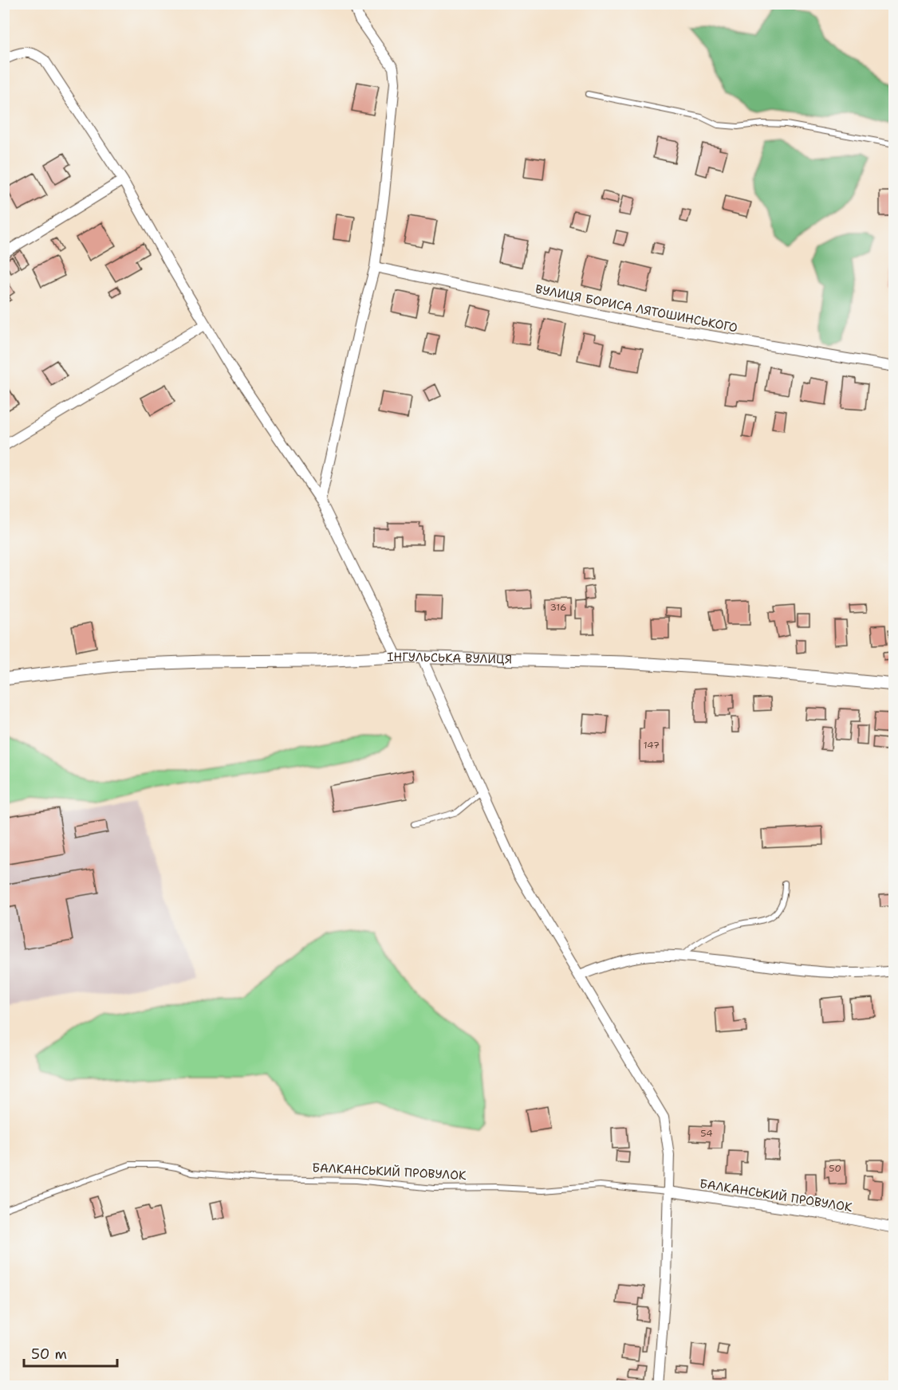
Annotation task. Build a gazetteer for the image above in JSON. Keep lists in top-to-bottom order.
{
  "streets": {
    "street": ["ВУЛИЦЯ БОРИСА ЛЯТОШИНСЬКОГО", "ІНГУЛЬСЬКА ВУЛИЦЯ", "БАЛКАНСЬКИЙ ПРОВУЛОК"]
  },
  "house_numbers": [
    "316",
    "147",
    "54",
    "50"
  ],
  "scale_bar": "50 m"
}
